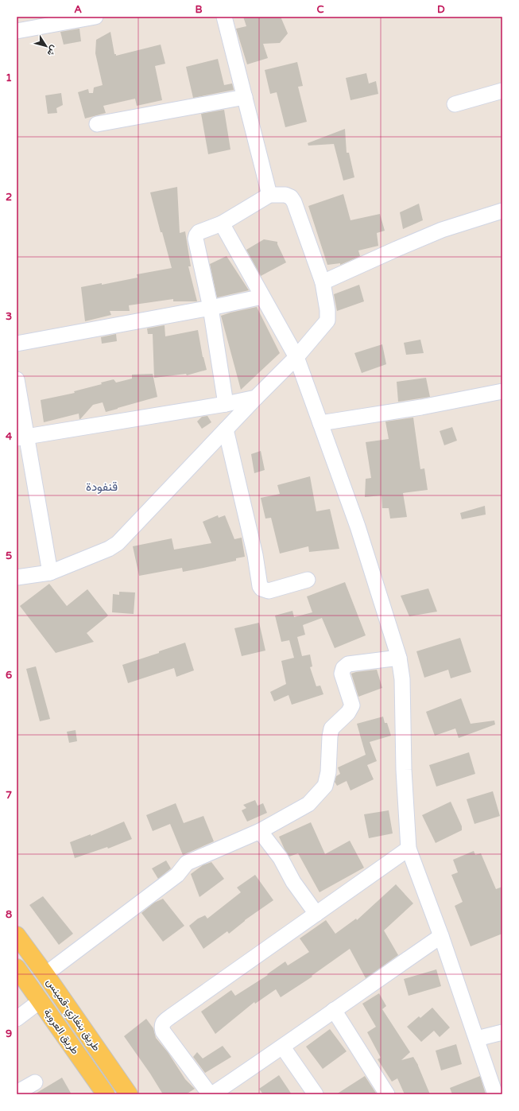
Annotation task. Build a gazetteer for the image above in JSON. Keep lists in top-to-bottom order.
{
  "streets": {
    "main road": ["طريق بنغازي-قمينس", "طريق العروبة"]
  },
  "districts": ["قنفودة"],
  "north": "bottom right",
  "grid": {
    "columns": [
      "A",
      "B",
      "C",
      "D"
    ],
    "rows": [
      "1",
      "2",
      "3",
      "4",
      "5",
      "6",
      "7",
      "8",
      "9"
    ]
  }
}
